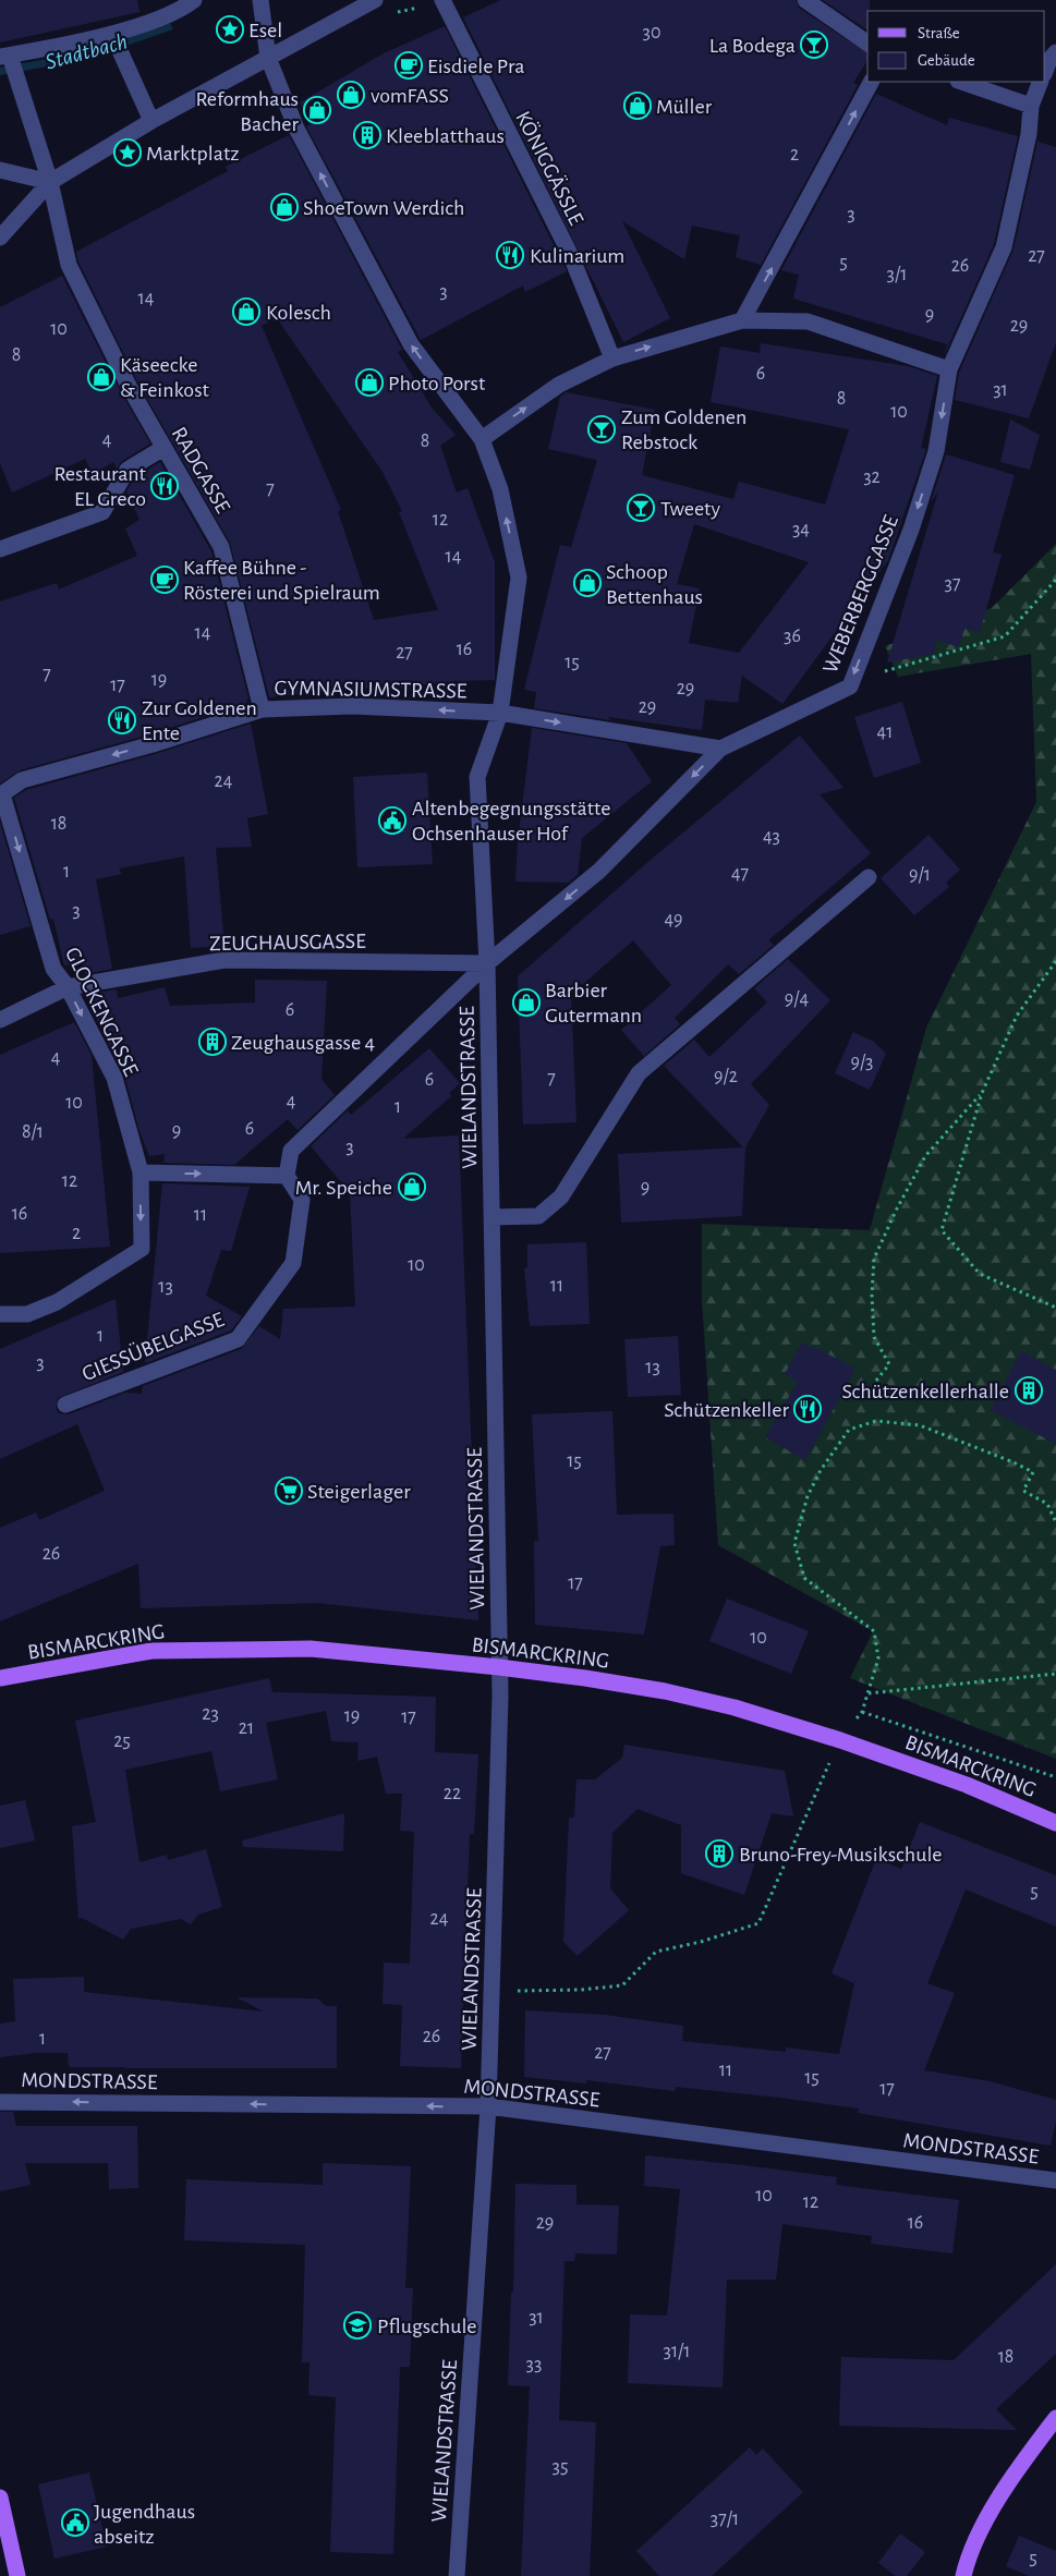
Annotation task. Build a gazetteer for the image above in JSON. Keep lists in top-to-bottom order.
{
  "streets": {
    "main road": ["BISMARCKRING"],
    "street": [
      "KÖNIGGÄSSLE",
      "RADGASSE",
      "WEBERBERGGASSE",
      "GYMNASIUMSTRASSE",
      "ZEUGHAUSGASSE",
      "GLOCKENGASSE",
      "WIELANDSTRASSE",
      "GIESSÜBELGASSE",
      "MONDSTRASSE"
    ]
  },
  "crossings": [
    ["RADGASSE", "GYMNASIUMSTRASSE"],
    ["WEBERBERGGASSE", "GYMNASIUMSTRASSE"],
    ["WEBERBERGGASSE", "ZEUGHAUSGASSE"],
    ["WEBERBERGGASSE", "WIELANDSTRASSE"],
    ["GYMNASIUMSTRASSE", "GLOCKENGASSE"],
    ["GYMNASIUMSTRASSE", "WIELANDSTRASSE"],
    ["ZEUGHAUSGASSE", "GLOCKENGASSE"],
    ["ZEUGHAUSGASSE", "WIELANDSTRASSE"],
    ["WIELANDSTRASSE", "BISMARCKRING"],
    ["WIELANDSTRASSE", "MONDSTRASSE"]
  ],
  "one_way": ["WEBERBERGGASSE", "GLOCKENGASSE", "MONDSTRASSE"],
  "water": ["Stadtbach"],
  "places": {
    "place": ["Esel", "Marktplatz"],
    "bar": ["La Bodega", "Zum Goldenen Rebstock", "Tweety"],
    "cafe": ["Eisdiele Pra", "Kaffee Bühne - Rösterei und Spielraum"],
    "shop": [
      "vomFASS",
      "Müller",
      "Reformhaus Bacher",
      "ShoeTown Werdich",
      "Kolesch",
      "Käseecke & Feinkost",
      "Photo Porst",
      "Schoop Bettenhaus",
      "Barbier Gutermann",
      "Mr. Speiche"
    ],
    "building": [
      "Kleeblatthaus",
      "Zeughausgasse 4",
      "Schützenkellerhalle",
      "Bruno-Frey-Musikschule"
    ],
    "restaurant": [
      "Kulinarium",
      "Restaurant EL Greco",
      "Zur Goldenen Ente",
      "Schützenkeller"
    ],
    "public building": ["Altenbegegnungsstätte Ochsenhauser Hof", "Jugendhaus abseitz"],
    "supermarket": ["Steigerlager"],
    "school or university": ["Pflugschule"]
  },
  "house_numbers": [
    "30",
    "2",
    "3",
    "27",
    "5",
    "26",
    "3/1",
    "3",
    "14",
    "9",
    "29",
    "10",
    "8",
    "6",
    "31",
    "8",
    "10",
    "4",
    "8",
    "32",
    "7",
    "12",
    "34",
    "14",
    "37",
    "14",
    "36",
    "16",
    "27",
    "15",
    "7",
    "19",
    "17",
    "29",
    "29",
    "41",
    "24",
    "18",
    "43",
    "1",
    "47",
    "9/1",
    "3",
    "49",
    "9/4",
    "6",
    "4",
    "9/3",
    "9/2",
    "7",
    "6",
    "4",
    "10",
    "1",
    "6",
    "9",
    "8/1",
    "3",
    "12",
    "9",
    "16",
    "11",
    "2",
    "10",
    "11",
    "13",
    "1",
    "3",
    "13",
    "15",
    "26",
    "17",
    "10",
    "23",
    "19",
    "17",
    "21",
    "25",
    "22",
    "5",
    "24",
    "26",
    "1",
    "27",
    "11",
    "15",
    "17",
    "10",
    "12",
    "29",
    "16",
    "31",
    "31/1",
    "18",
    "33",
    "35",
    "37/1",
    "5"
  ],
  "legend": ["Straße", "Gebäude"]
}
